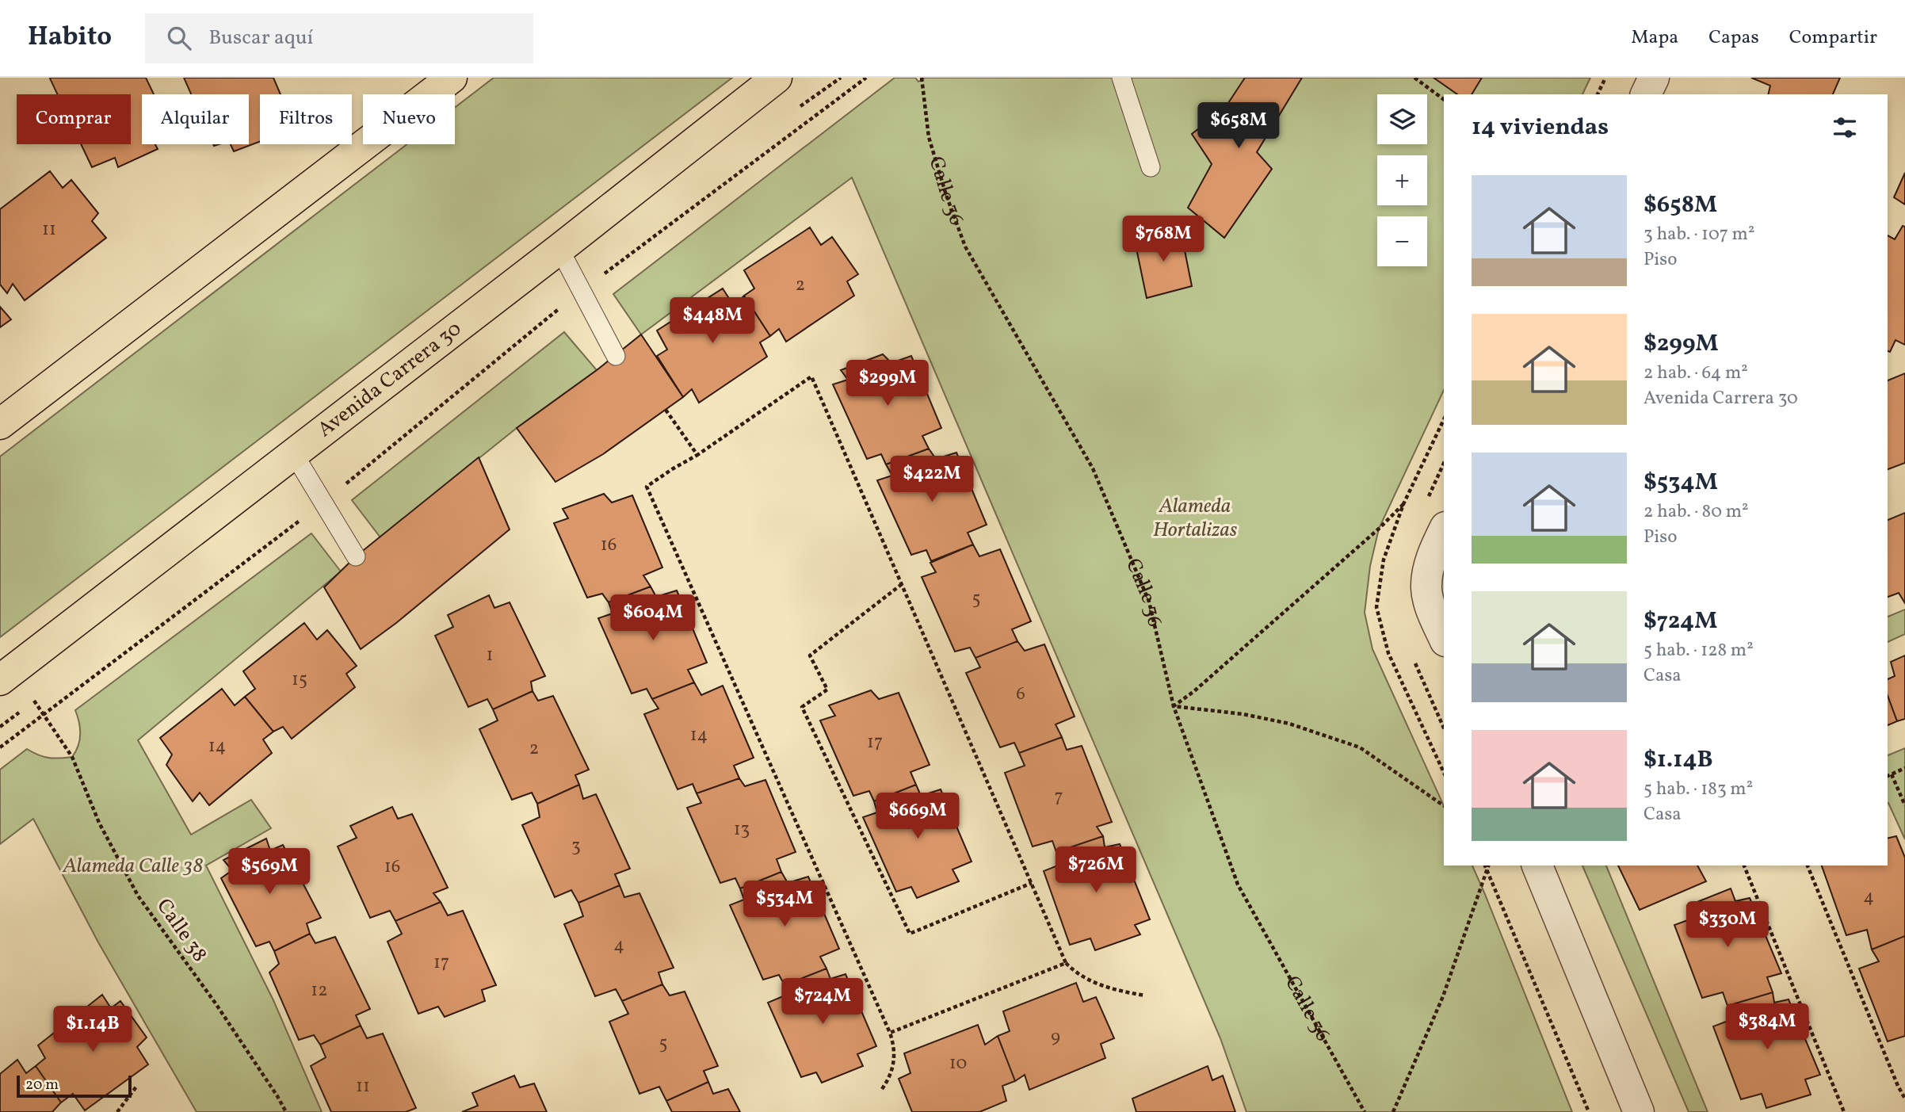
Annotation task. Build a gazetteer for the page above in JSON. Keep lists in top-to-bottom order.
{
  "streets": {
    "main road": ["Avenida Carrera 30"],
    "path": ["Calle 36", "Calle 38"]
  },
  "parks": ["Alameda Hortalizas", "Alameda Calle 38"],
  "house_numbers": [
    "11",
    "2",
    "16",
    "5",
    "1",
    "15",
    "6",
    "14",
    "17",
    "14",
    "2",
    "7",
    "13",
    "3",
    "16",
    "4",
    "4",
    "17",
    "12",
    "9",
    "5",
    "10",
    "11"
  ],
  "scale_bar": "20 m",
  "page": {
    "header": "Habito",
    "search": "Buscar aquí",
    "nav": ["Mapa", "Capas", "Compartir"],
    "map_buttons": ["+", "−"],
    "chip": [
      "Comprar",
      "Alquilar",
      "Filtros",
      "Nuevo"
    ],
    "heading": "14 viviendas",
    "price": [
      "$658M",
      "$768M",
      "$448M",
      "$299M",
      "$422M",
      "$604M",
      "$669M",
      "$726M",
      "$569M",
      "$534M",
      "$330M",
      "$724M",
      "$384M",
      "$1.14B"
    ],
    "list": [
      {
        "name": "$658M",
        "note": "3 hab. · 107 m² · Piso"
      },
      {
        "name": "$299M",
        "note": "2 hab. · 64 m² · Avenida Carrera 30"
      },
      {
        "name": "$534M",
        "note": "2 hab. · 80 m² · Piso"
      },
      {
        "name": "$724M",
        "note": "5 hab. · 128 m² · Casa"
      },
      {
        "name": "$1.14B",
        "note": "5 hab. · 183 m² · Casa"
      }
    ],
    "scale": "20 m"
  }
}
